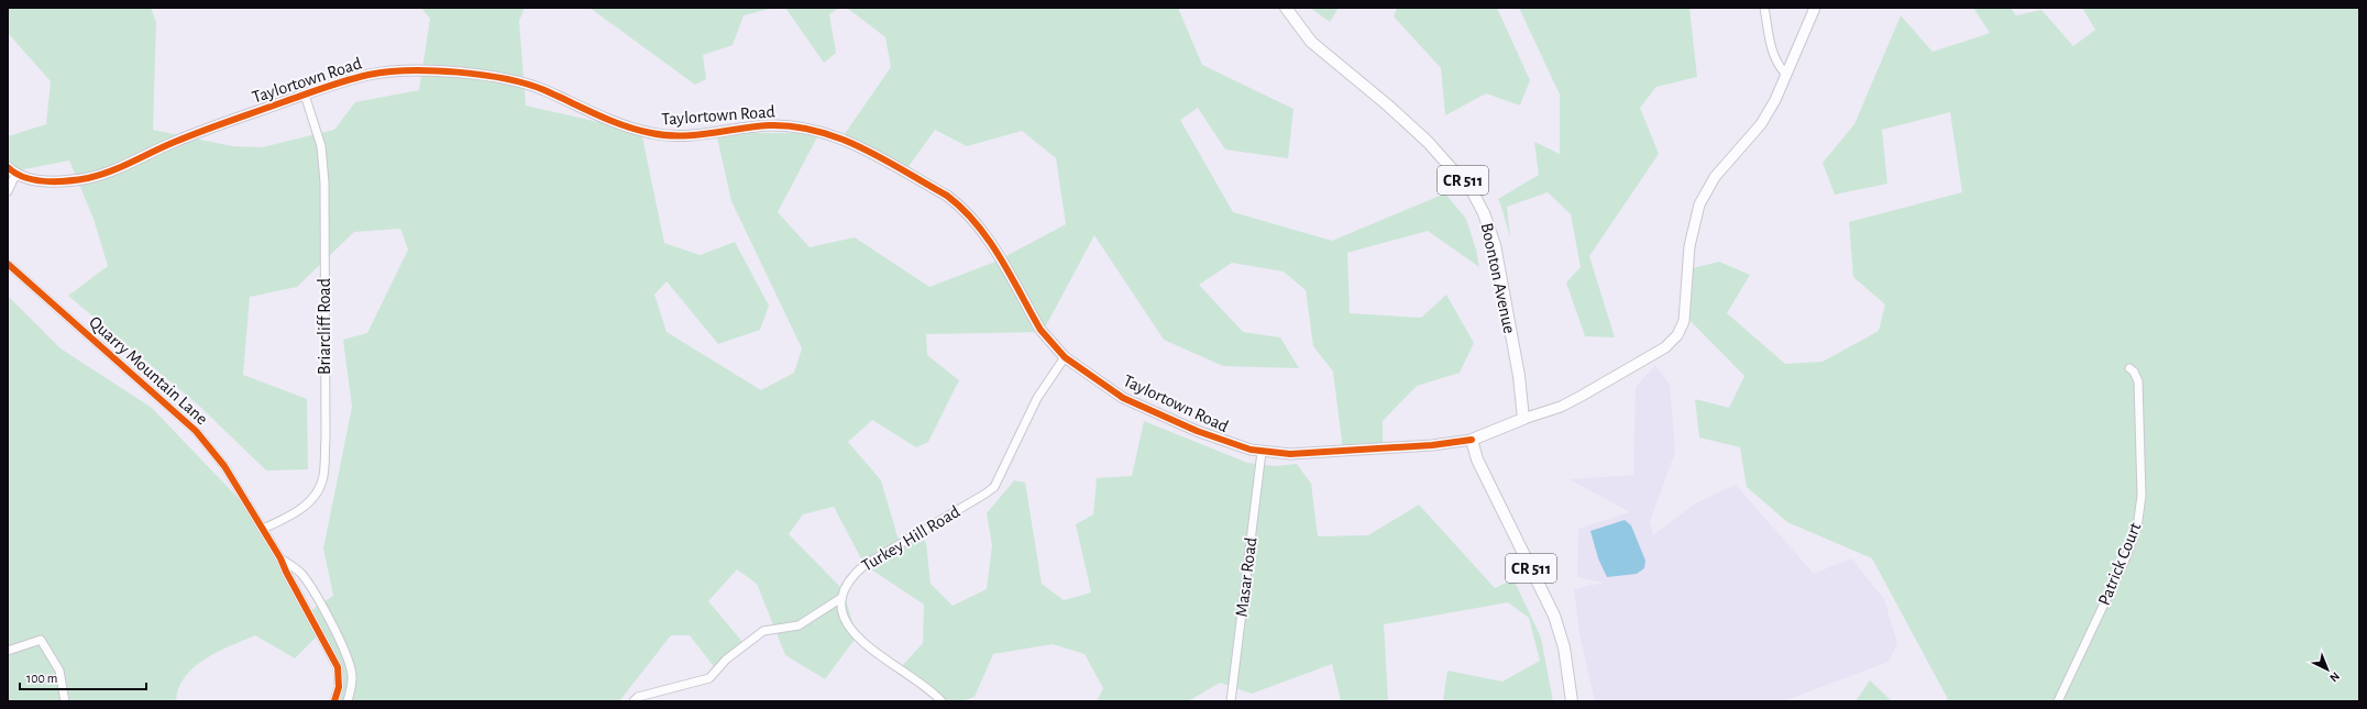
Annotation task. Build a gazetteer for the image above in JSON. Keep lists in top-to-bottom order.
{
  "streets": {
    "main road": ["CR 511", "Boonton Avenue"],
    "street": [
      "Taylortown Road",
      "Briarcliff Road",
      "Quarry Mountain Lane",
      "Turkey Hill Road",
      "Patrick Court",
      "Masar Road"
    ]
  },
  "crossings": [
    ["Taylortown Road", "CR 511"],
    ["Taylortown Road", "Briarcliff Road"],
    ["Taylortown Road", "Turkey Hill Road"],
    ["Taylortown Road", "Masar Road"],
    ["Briarcliff Road", "Quarry Mountain Lane"]
  ],
  "scale_bar": "100 m",
  "north": "bottom right"
}
